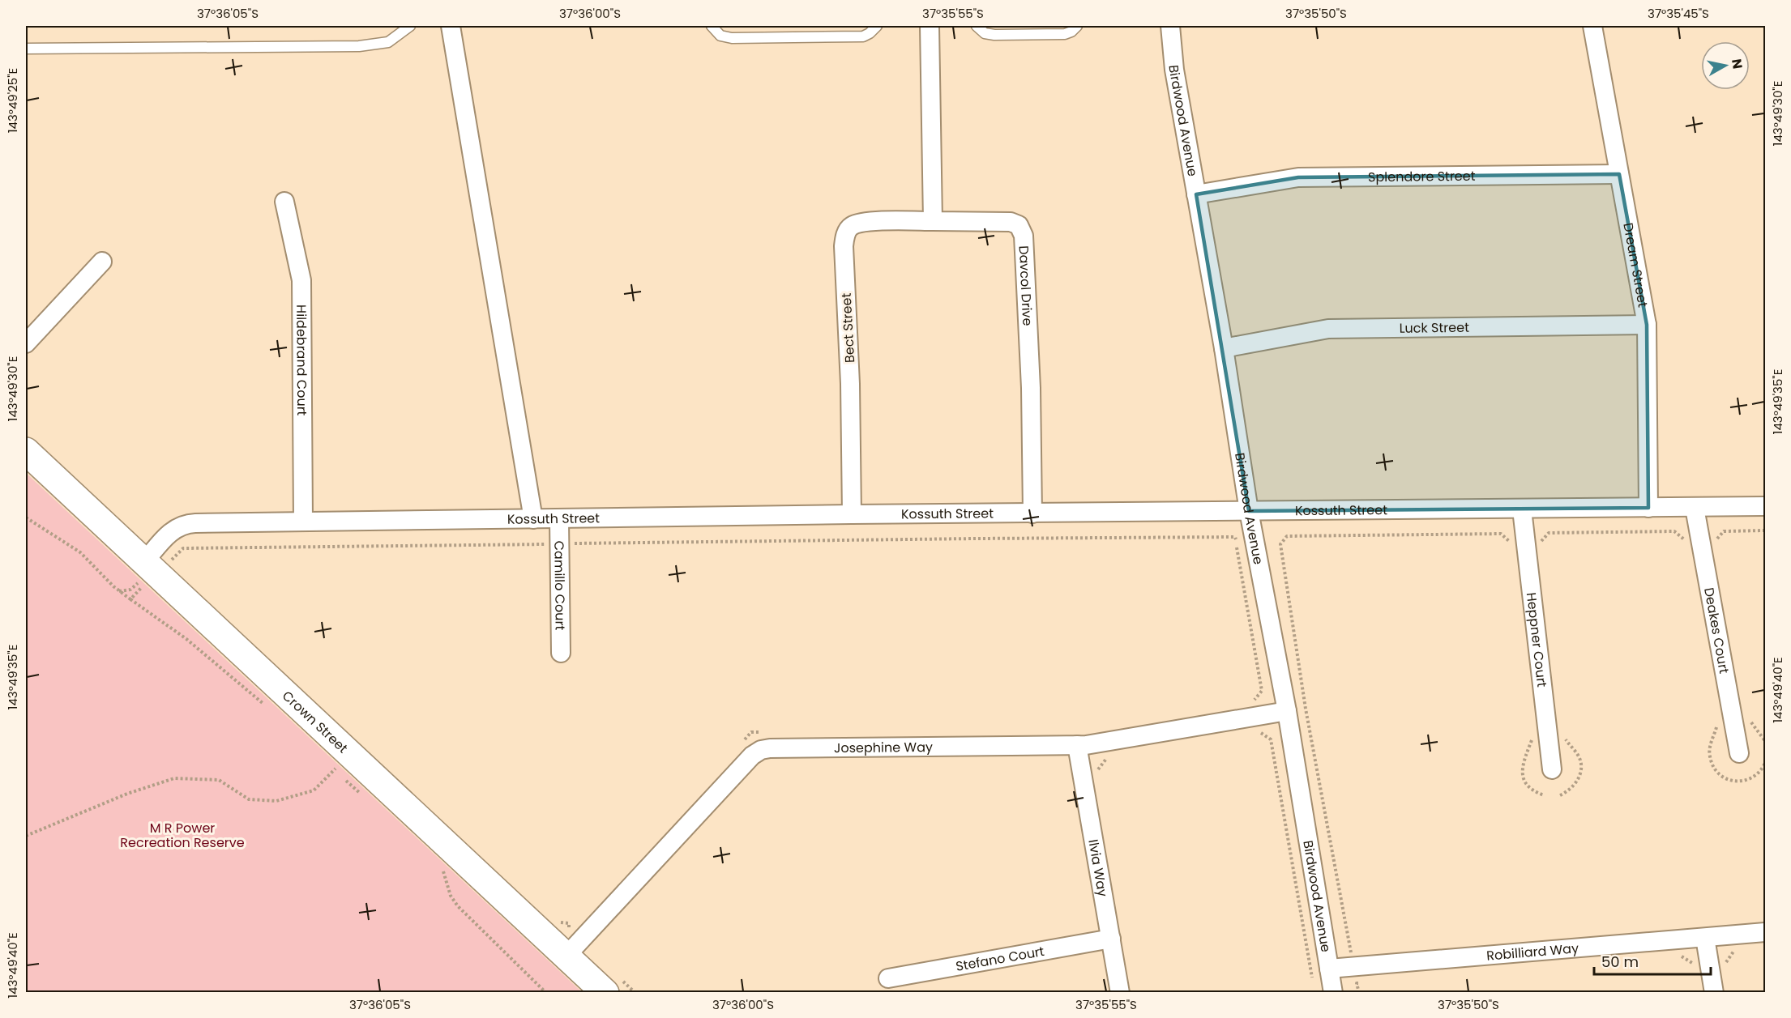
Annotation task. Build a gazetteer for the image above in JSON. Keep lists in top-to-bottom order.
{
  "streets": {
    "street": [
      "Birdwood Avenue",
      "Splendore Street",
      "Dream Street",
      "Davcol Drive",
      "Luck Street",
      "Bect Street",
      "Hildebrand Court",
      "Kossuth Street",
      "Camillo Court",
      "Deakes Court",
      "Heppner Court",
      "Crown Street",
      "Josephine Way",
      "Ilvia Way",
      "Robilliard Way",
      "Stefano Court"
    ]
  },
  "crossings": [
    ["Birdwood Avenue", "Splendore Street"],
    ["Birdwood Avenue", "Luck Street"],
    ["Birdwood Avenue", "Kossuth Street"],
    ["Birdwood Avenue", "Josephine Way"],
    ["Birdwood Avenue", "Robilliard Way"],
    ["Splendore Street", "Dream Street"],
    ["Dream Street", "Luck Street"],
    ["Dream Street", "Kossuth Street"],
    ["Davcol Drive", "Bect Street"],
    ["Davcol Drive", "Kossuth Street"],
    ["Bect Street", "Kossuth Street"],
    ["Hildebrand Court", "Kossuth Street"],
    ["Kossuth Street", "Camillo Court"],
    ["Kossuth Street", "Deakes Court"],
    ["Kossuth Street", "Heppner Court"],
    ["Kossuth Street", "Crown Street"],
    ["Crown Street", "Josephine Way"],
    ["Josephine Way", "Ilvia Way"],
    ["Ilvia Way", "Stefano Court"]
  ],
  "parks": ["M R Power Recreation Reserve"],
  "scale_bar": "50 m",
  "north": "right",
  "coordinates": [
    "37°36'05\"S",
    "37°36'00\"S",
    "37°35'55\"S",
    "37°35'50\"S",
    "37°35'45\"S",
    "143°49'25\"E",
    "143°49'30\"E",
    "143°49'35\"E",
    "143°49'40\"E"
  ]
}
